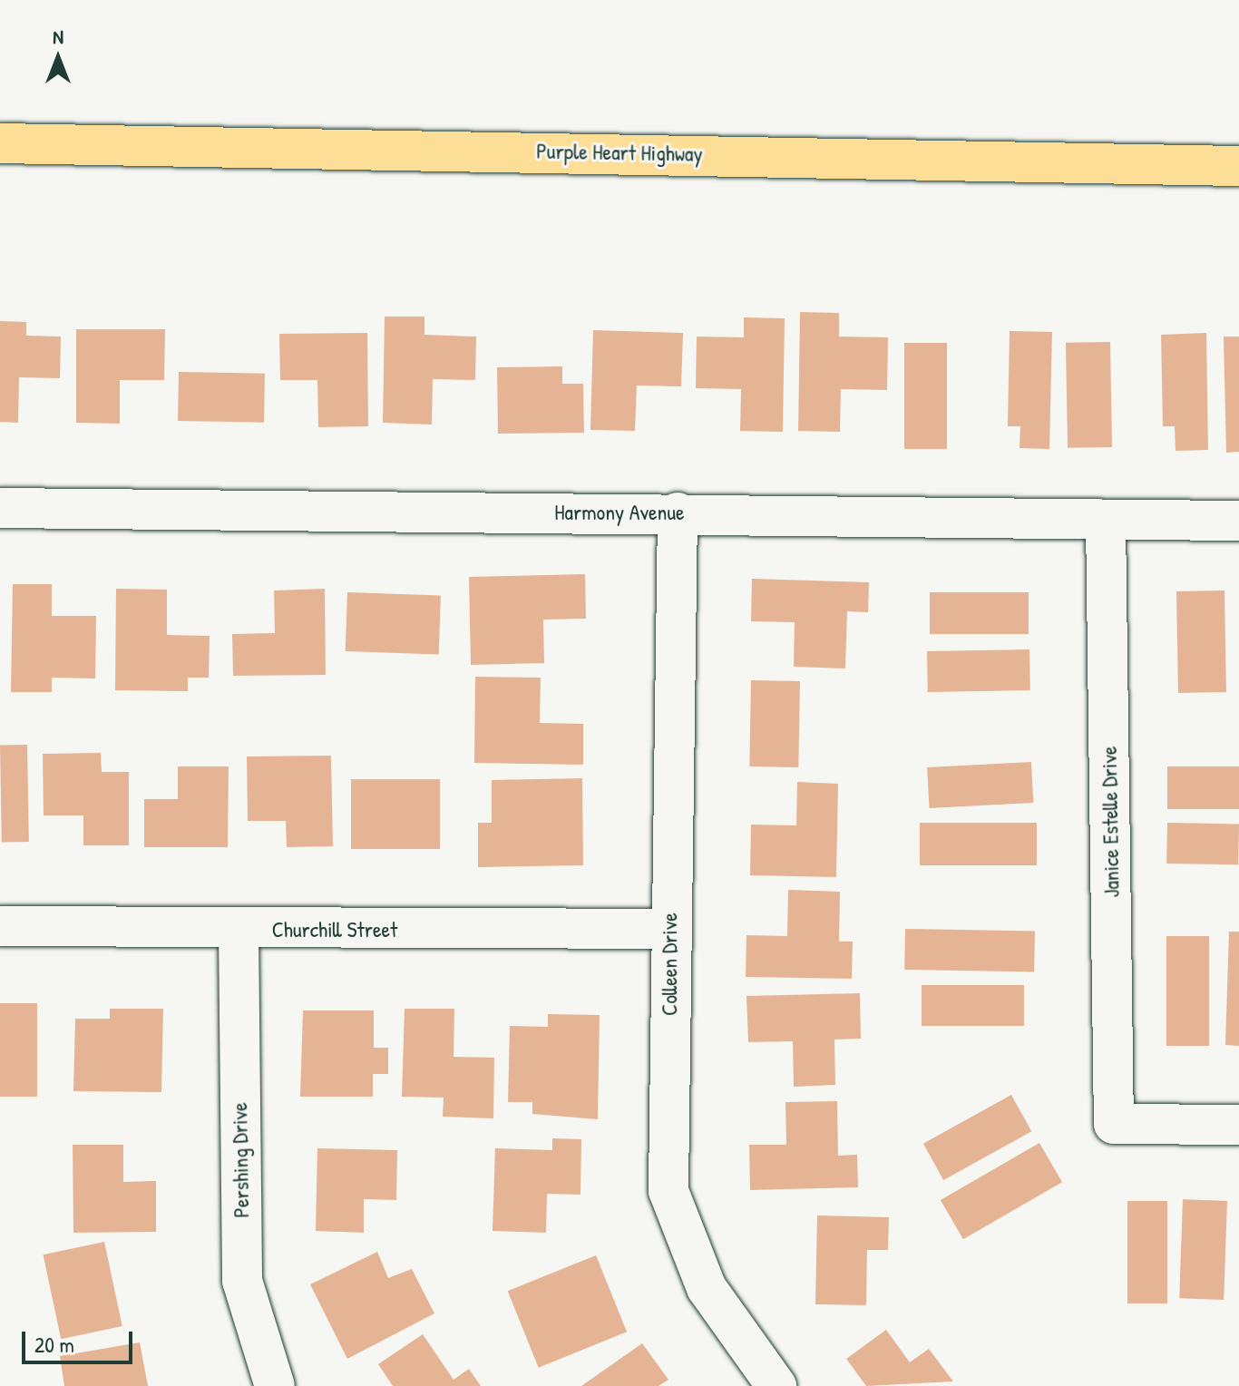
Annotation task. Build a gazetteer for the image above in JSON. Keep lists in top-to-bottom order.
{
  "streets": {
    "highway": ["Purple Heart Highway"],
    "street": [
      "Harmony Avenue",
      "Janice Estelle Drive",
      "Churchill Street",
      "Colleen Drive",
      "Pershing Drive"
    ]
  },
  "crossings": [
    ["Harmony Avenue", "Janice Estelle Drive"],
    ["Harmony Avenue", "Colleen Drive"],
    ["Churchill Street", "Colleen Drive"],
    ["Churchill Street", "Pershing Drive"]
  ],
  "scale_bar": "20 m",
  "north": "top"
}
